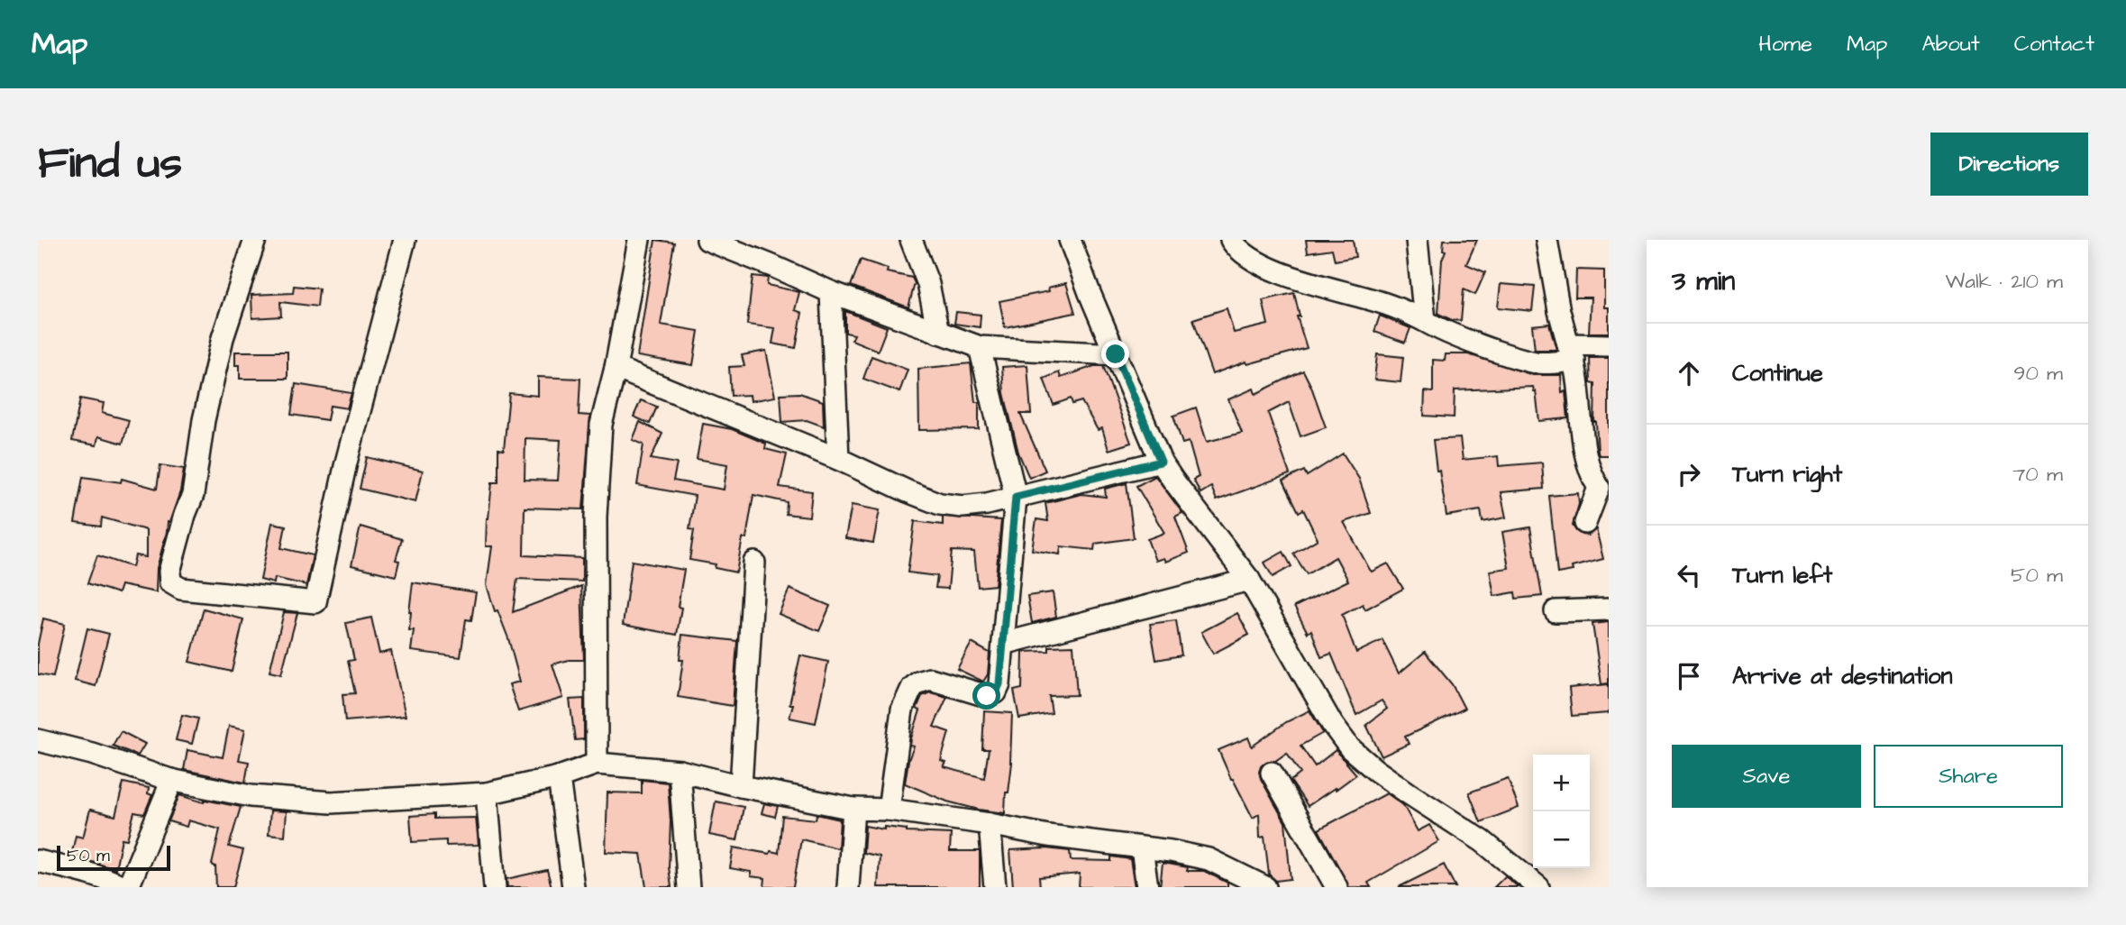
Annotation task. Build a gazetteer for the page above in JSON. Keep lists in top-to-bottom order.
{
  "scale_bar": "50 m",
  "page": {
    "header": "Map",
    "nav": [
      "Home",
      "Map",
      "About",
      "Contact"
    ],
    "buttons": [
      "Directions",
      ["Save", "Share"]
    ],
    "title": "Find us",
    "heading": ["3 min", "Walk · 210 m"],
    "list": [
      ["Continue", "90 m"],
      ["Turn right", "70 m"],
      ["Turn left", "50 m"],
      "Arrive at destination"
    ],
    "map_buttons": ["+", "−"],
    "scale": "50 m"
  }
}
